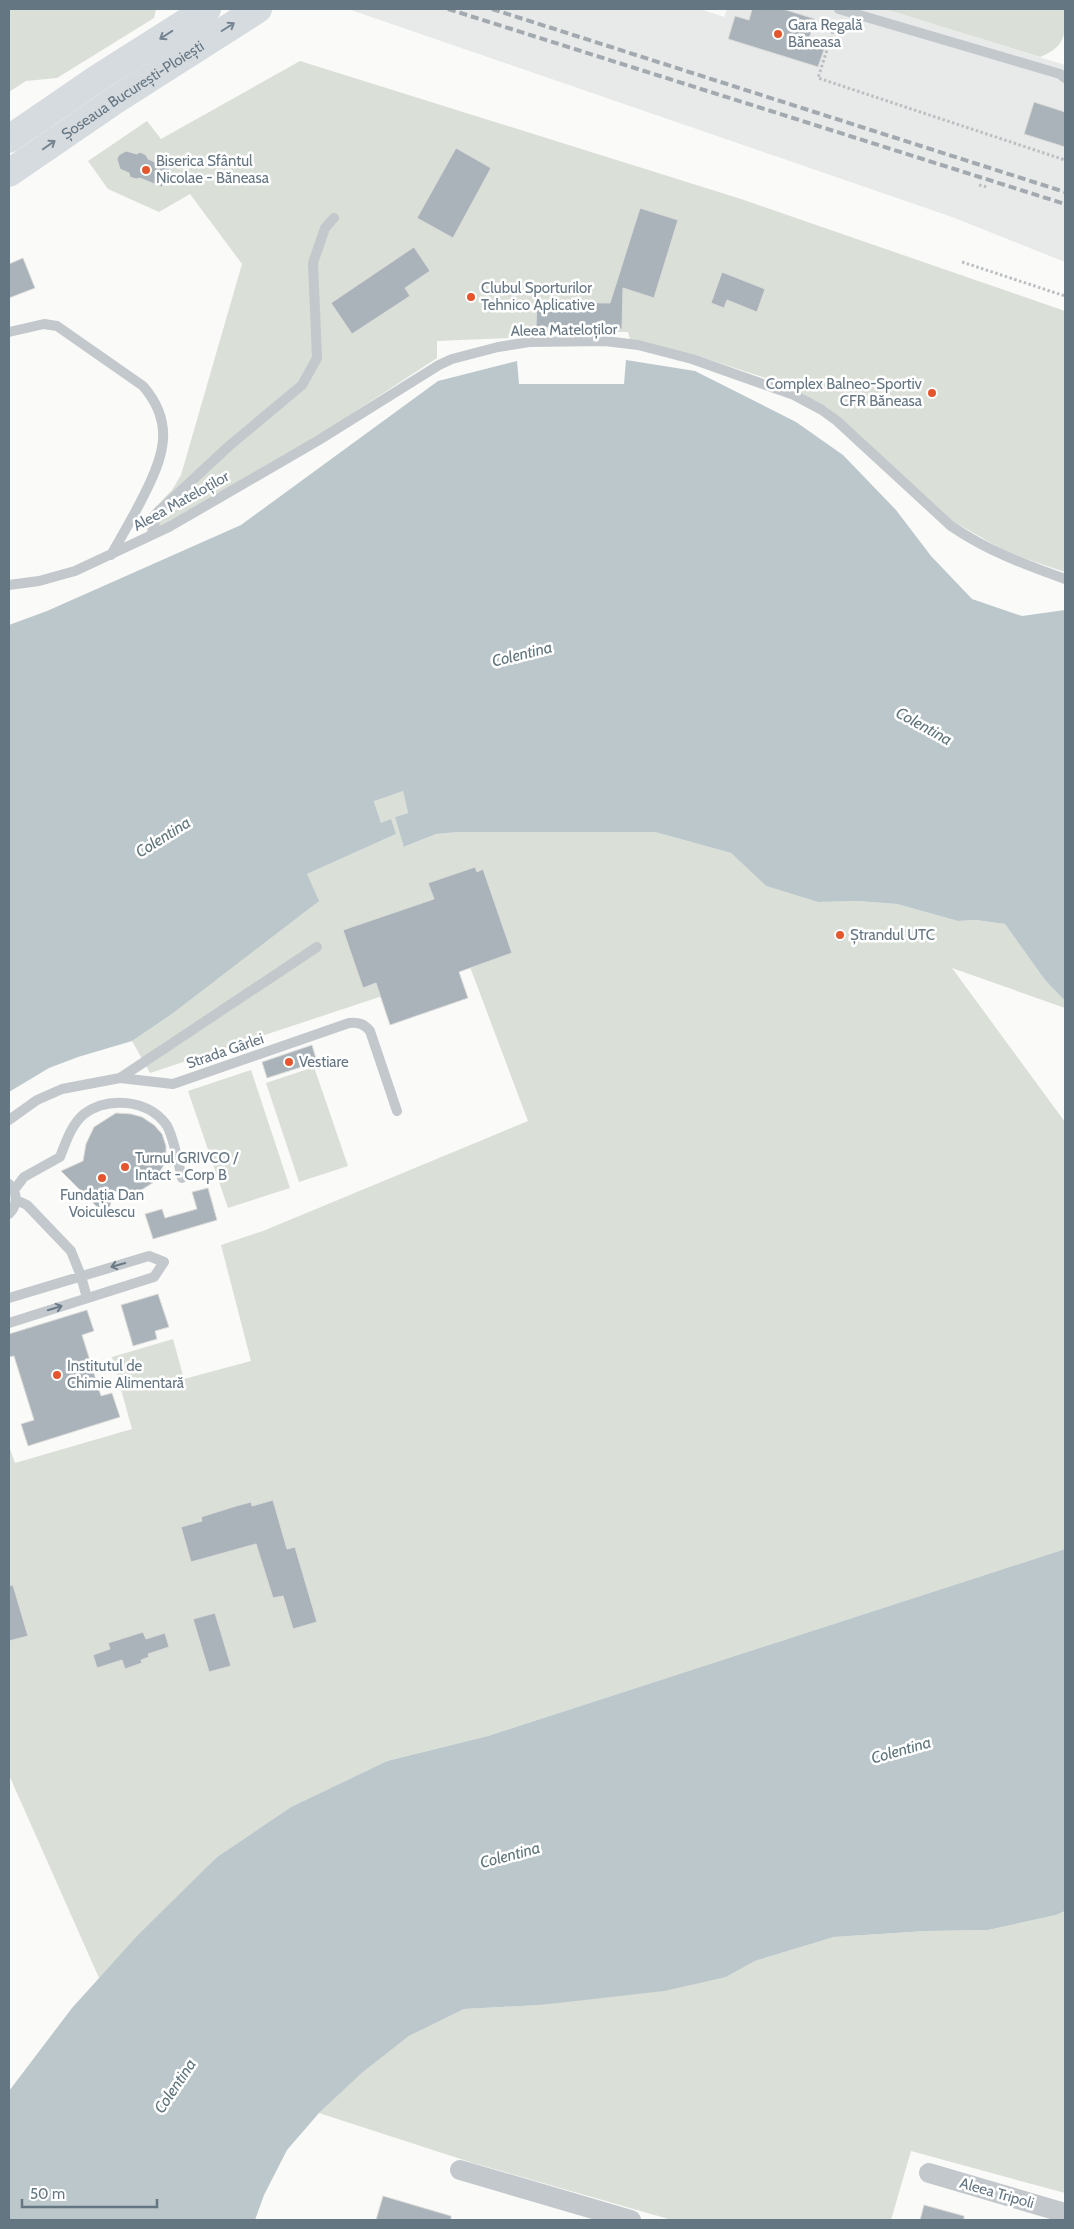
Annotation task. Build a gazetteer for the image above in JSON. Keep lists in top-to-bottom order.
{
  "streets": {
    "main road": ["Șoseaua București-Ploiești"],
    "street": ["Aleea Tripoli"],
    "lane": ["Aleea Mateloților", "Strada Gârlei"]
  },
  "water": ["Colentina"],
  "places": [
    "Gara Regală Băneasa",
    "Biserica Sfântul Nicolae - Băneasa",
    "Clubul Sporturilor Tehnico Aplicative",
    "Complex Balneo-Sportiv CFR Băneasa",
    "Ștrandul UTC",
    "Vestiare",
    "Turnul GRIVCO / Intact - Corp B",
    "Fundația Dan Voiculescu",
    "Institutul de Chimie Alimentară"
  ],
  "scale_bar": "50 m"
}
